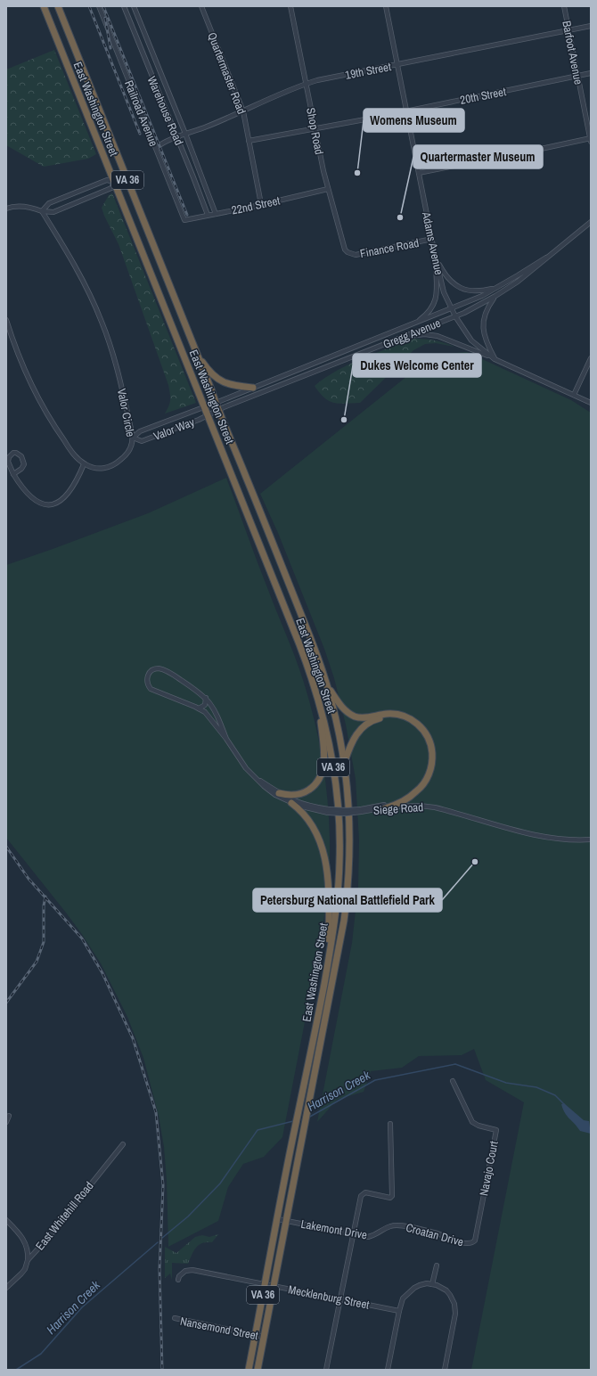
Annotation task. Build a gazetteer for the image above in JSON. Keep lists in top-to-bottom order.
{
  "streets": {
    "highway": ["East Washington Street", "VA 36"],
    "street": [
      "Barfoot Avenue",
      "19th Street",
      "Quartermaster Road",
      "20th Street",
      "Warehouse Road",
      "Railroad Avenue",
      "Shop Road",
      "22nd Street",
      "Adams Avenue",
      "Finance Road",
      "Gregg Avenue",
      "Valor Circle",
      "Valor Way",
      "Siege Road",
      "Navajo Court",
      "East Whitehill Road",
      "Lakemont Drive",
      "Croatan Drive",
      "Mecklenburg Street",
      "Nansemond Street"
    ]
  },
  "crossings": [
    ["Barfoot Avenue", "19th Street"],
    ["Barfoot Avenue", "20th Street"],
    ["19th Street", "Quartermaster Road"],
    ["19th Street", "Warehouse Road"],
    ["19th Street", "Railroad Avenue"],
    ["19th Street", "Shop Road"],
    ["19th Street", "Adams Avenue"],
    ["Quartermaster Road", "20th Street"],
    ["Quartermaster Road", "22nd Street"],
    ["20th Street", "Shop Road"],
    ["20th Street", "Adams Avenue"],
    ["East Washington Street", "Gregg Avenue"],
    ["East Washington Street", "Valor Way"],
    ["East Washington Street", "Lakemont Drive"],
    ["East Washington Street", "Mecklenburg Street"],
    ["East Washington Street", "Nansemond Street"],
    ["Warehouse Road", "22nd Street"],
    ["Railroad Avenue", "22nd Street"],
    ["Shop Road", "22nd Street"],
    ["Shop Road", "Finance Road"],
    ["Adams Avenue", "Finance Road"],
    ["Adams Avenue", "Gregg Avenue"],
    ["Gregg Avenue", "Valor Way"],
    ["Valor Circle", "Valor Way"],
    ["Navajo Court", "Croatan Drive"],
    ["Lakemont Drive", "Croatan Drive"]
  ],
  "water": ["Harrison Creek"],
  "places": [
    "Womens Museum",
    "Quartermaster Museum",
    "Dukes Welcome Center",
    "Petersburg National Battlefield Park"
  ]
}
